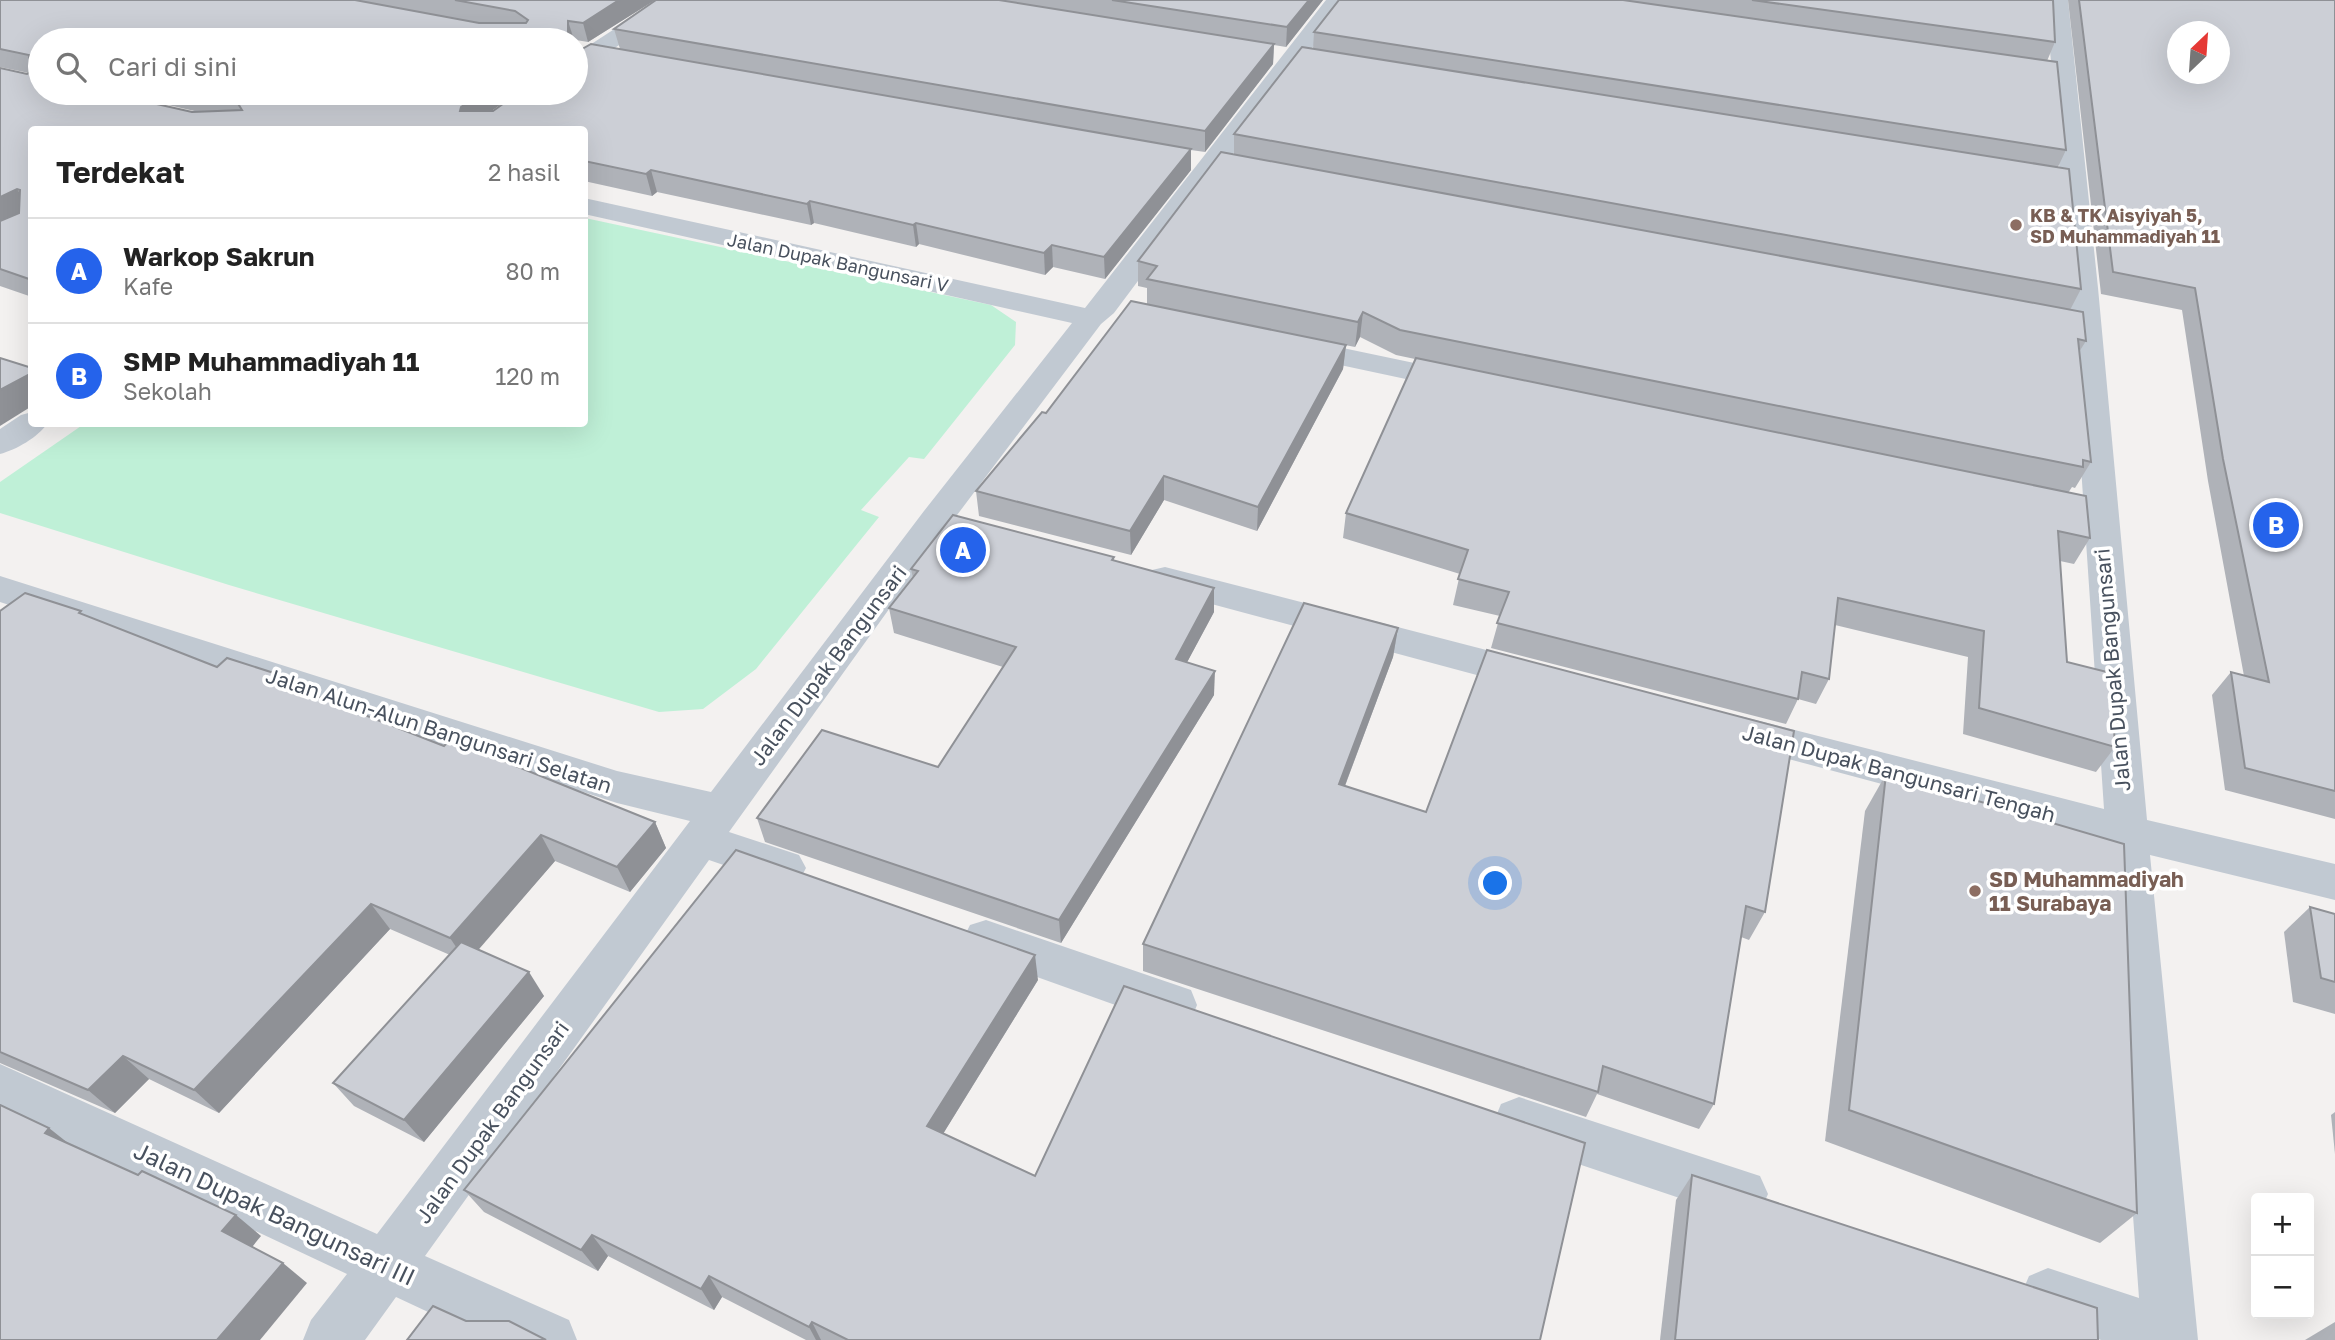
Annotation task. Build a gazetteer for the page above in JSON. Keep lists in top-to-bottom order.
{
  "streets": {
    "street": [
      "Jalan Dupak Bangunsari V",
      "Jalan Dupak Bangunsari",
      "Jalan Alun-Alun Bangunsari Selatan",
      "Jalan Dupak Bangunsari Tengah",
      "Jalan Dupak Bangunsari III"
    ]
  },
  "crossings": [
    ["Jalan Dupak Bangunsari V", "Jalan Dupak Bangunsari"],
    ["Jalan Dupak Bangunsari", "Jalan Alun-Alun Bangunsari Selatan"],
    ["Jalan Dupak Bangunsari", "Jalan Dupak Bangunsari Tengah"],
    ["Jalan Dupak Bangunsari", "Jalan Dupak Bangunsari III"]
  ],
  "places": ["KB & TK Aisyiyah 5, SD Muhammadiyah 11", "SD Muhammadiyah 11 Surabaya"],
  "north": "top right",
  "page": {
    "search": "Cari di sini",
    "heading": ["Terdekat", "2 hasil"],
    "list": [
      {
        "mark": "A",
        "name": "Warkop Sakrun",
        "note": "Kafe",
        "value": "80 m"
      },
      {
        "mark": "B",
        "name": "SMP Muhammadiyah 11",
        "note": "Sekolah",
        "value": "120 m"
      }
    ],
    "pins": ["B", "A"],
    "map_buttons": ["+", "−"]
  }
}
